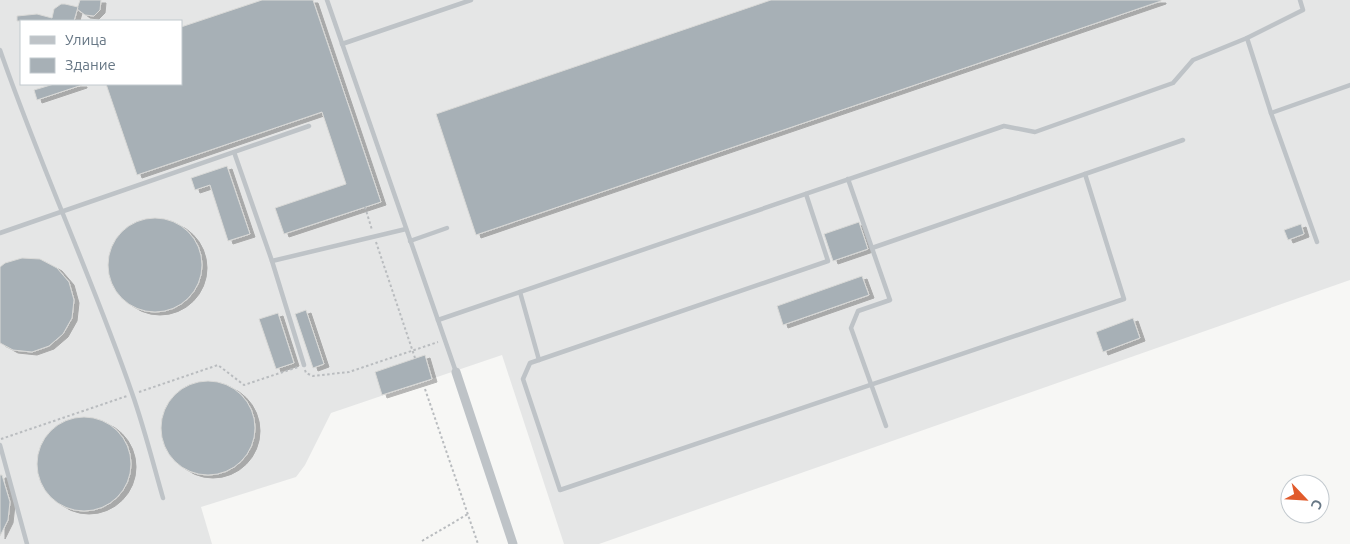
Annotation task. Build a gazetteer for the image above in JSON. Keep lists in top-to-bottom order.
{
  "legend": ["Улица", "Здание"],
  "north": "bottom right"
}
